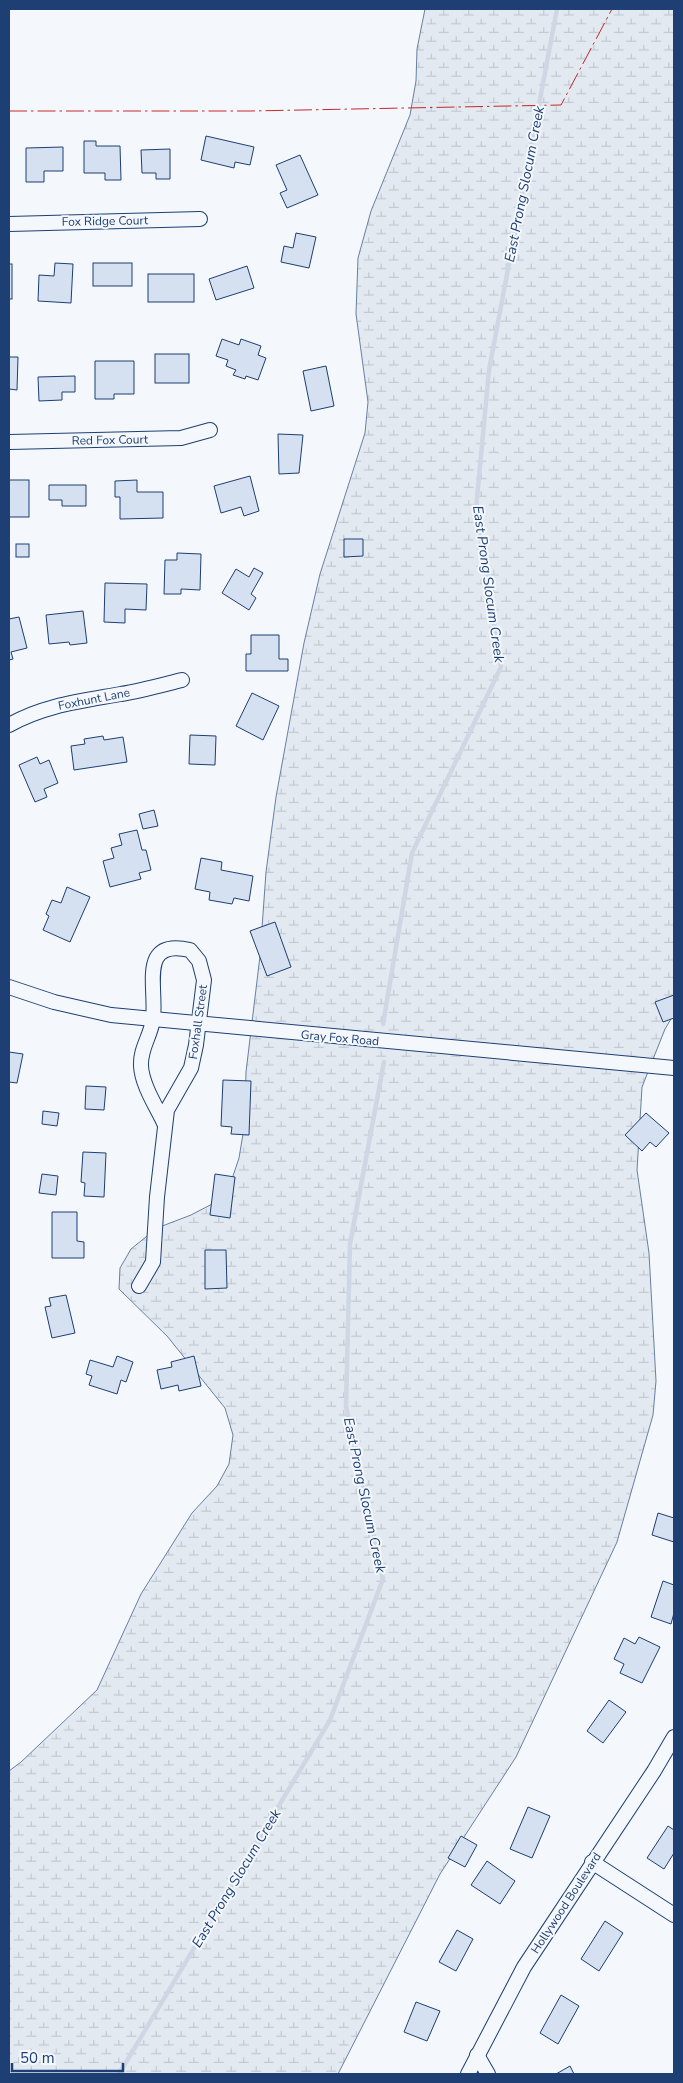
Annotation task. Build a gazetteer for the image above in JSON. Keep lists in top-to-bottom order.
{
  "streets": {
    "street": [
      "Fox Ridge Court",
      "Red Fox Court",
      "Foxhunt Lane",
      "Foxhall Street",
      "Gray Fox Road",
      "Hollywood Boulevard"
    ]
  },
  "crossings": [
    ["Foxhall Street", "Gray Fox Road"]
  ],
  "water": ["East Prong Slocum Creek"],
  "scale_bar": "50 m"
}
